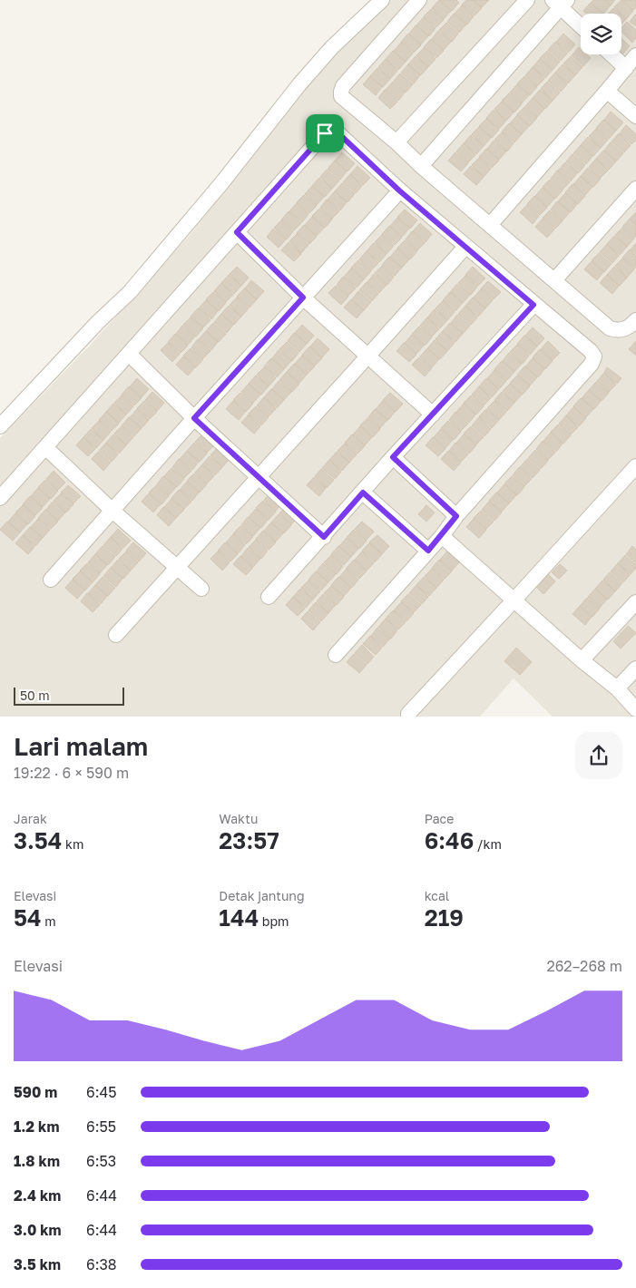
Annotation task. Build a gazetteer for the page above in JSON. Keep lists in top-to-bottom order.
{
  "scale_bar": "50 m",
  "page": {
    "scale": "50 m",
    "heading": ["Lari malam", "19:22 · 6 × 590 m"],
    "stats": [
      ["Jarak", "3.54 km"],
      ["Waktu", "23:57"],
      ["Pace", "6:46 /km"],
      ["Elevasi", "54 m"],
      ["Detak jantung", "144 bpm"],
      ["kcal", "219"]
    ],
    "chart": ["Elevasi", "262–268 m"],
    "list": [
      {
        "name": "590 m",
        "note": "6:45"
      },
      {
        "name": "1.2 km",
        "note": "6:55"
      },
      {
        "name": "1.8 km",
        "note": "6:53"
      },
      {
        "name": "2.4 km",
        "note": "6:44"
      },
      {
        "name": "3.0 km",
        "note": "6:44"
      },
      {
        "name": "3.5 km",
        "note": "6:38"
      }
    ]
  }
}
